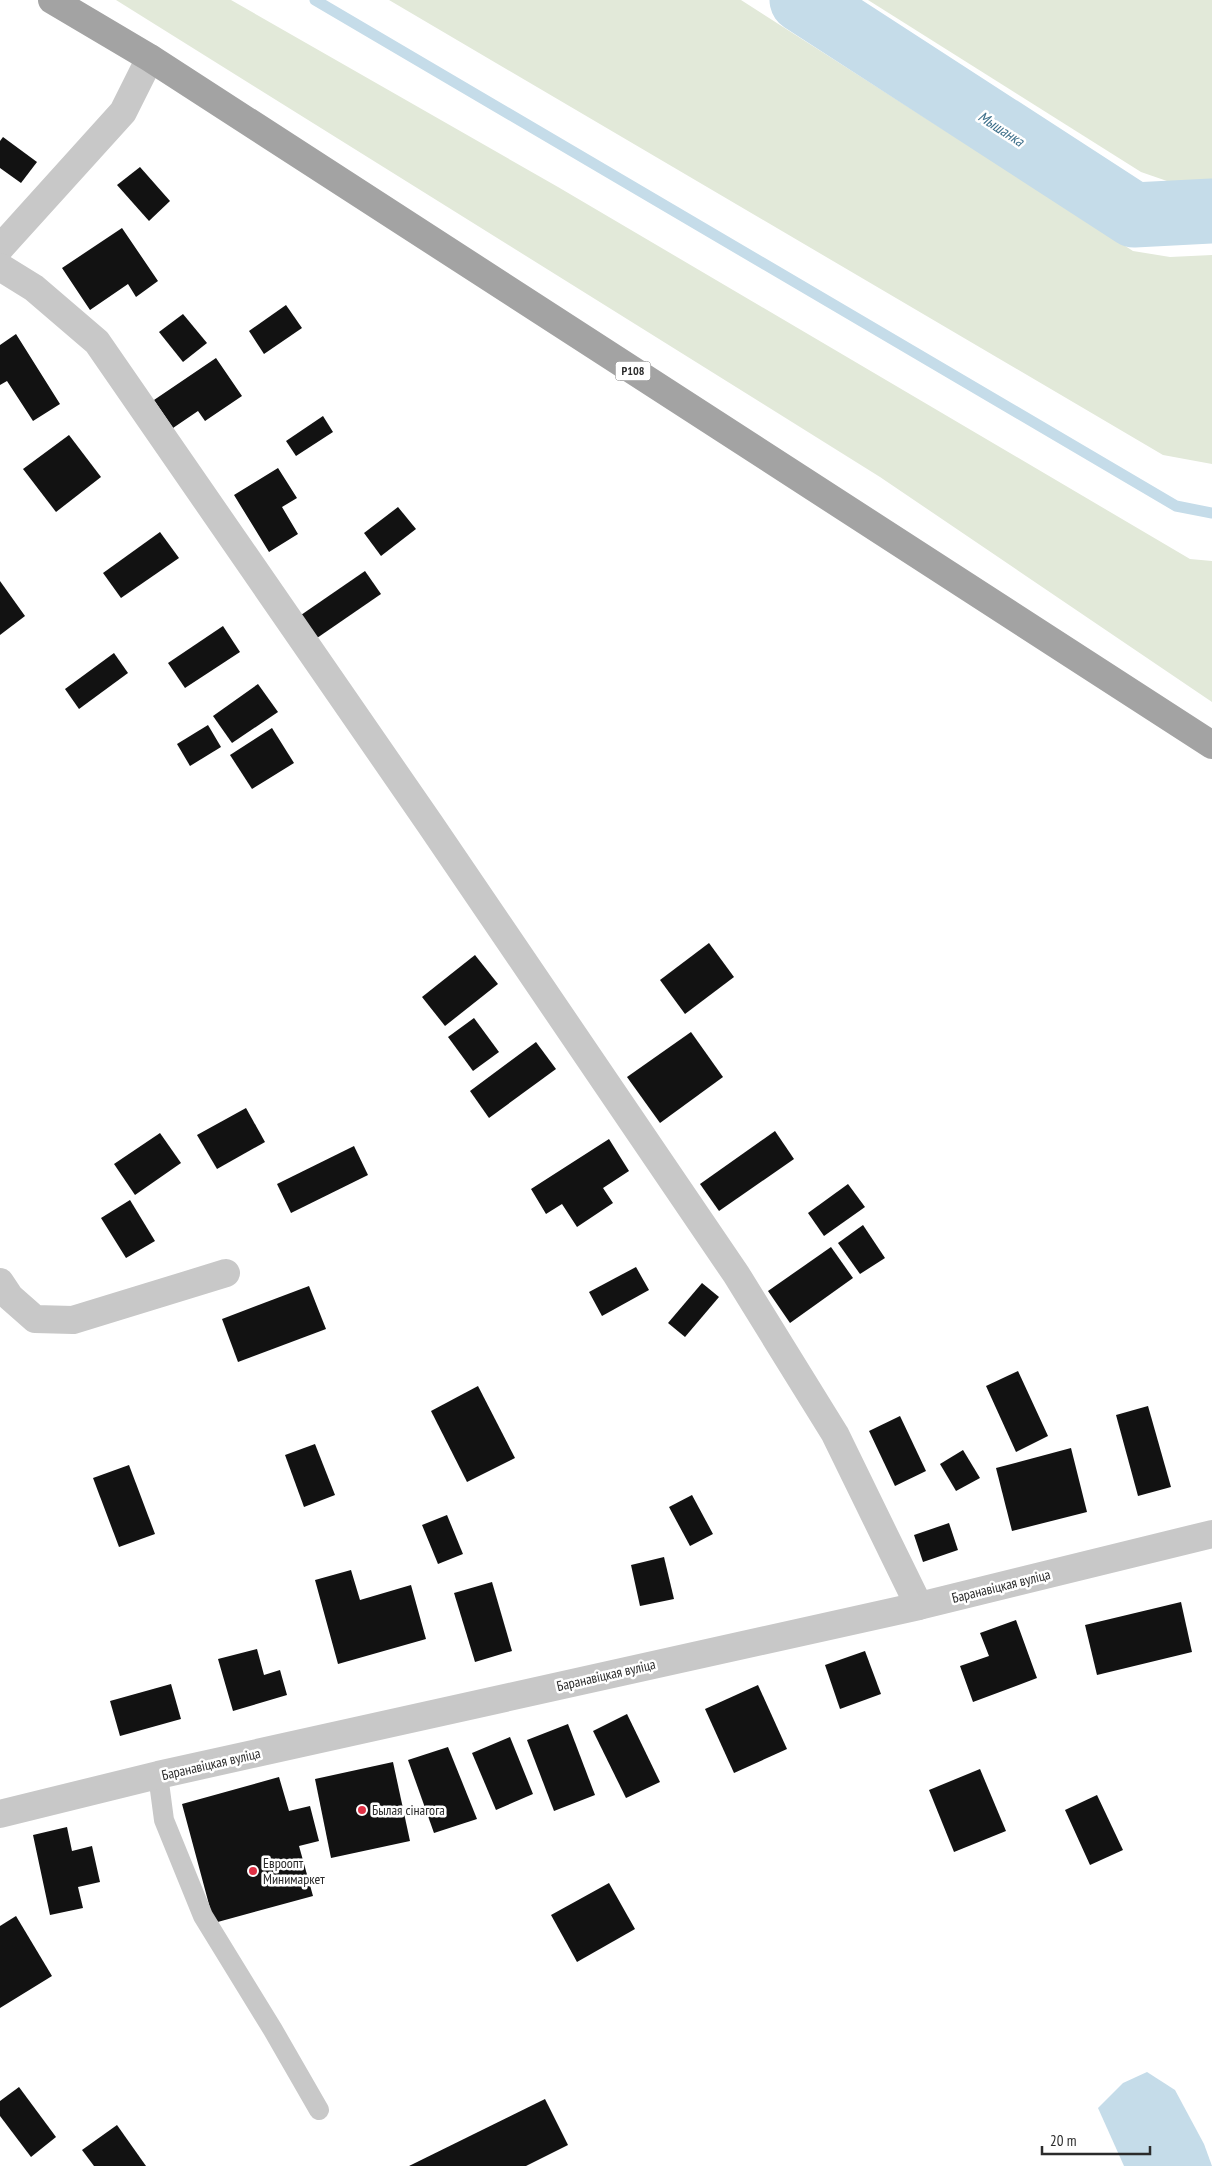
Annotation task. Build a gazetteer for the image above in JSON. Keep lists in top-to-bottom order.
{
  "streets": {
    "main road": ["Р108"],
    "street": ["Баранавіцкая вуліца"]
  },
  "water": ["Мышанка"],
  "places": ["Былая сінагога", "Евроопт Минимаркет"],
  "scale_bar": "20 m"
}
